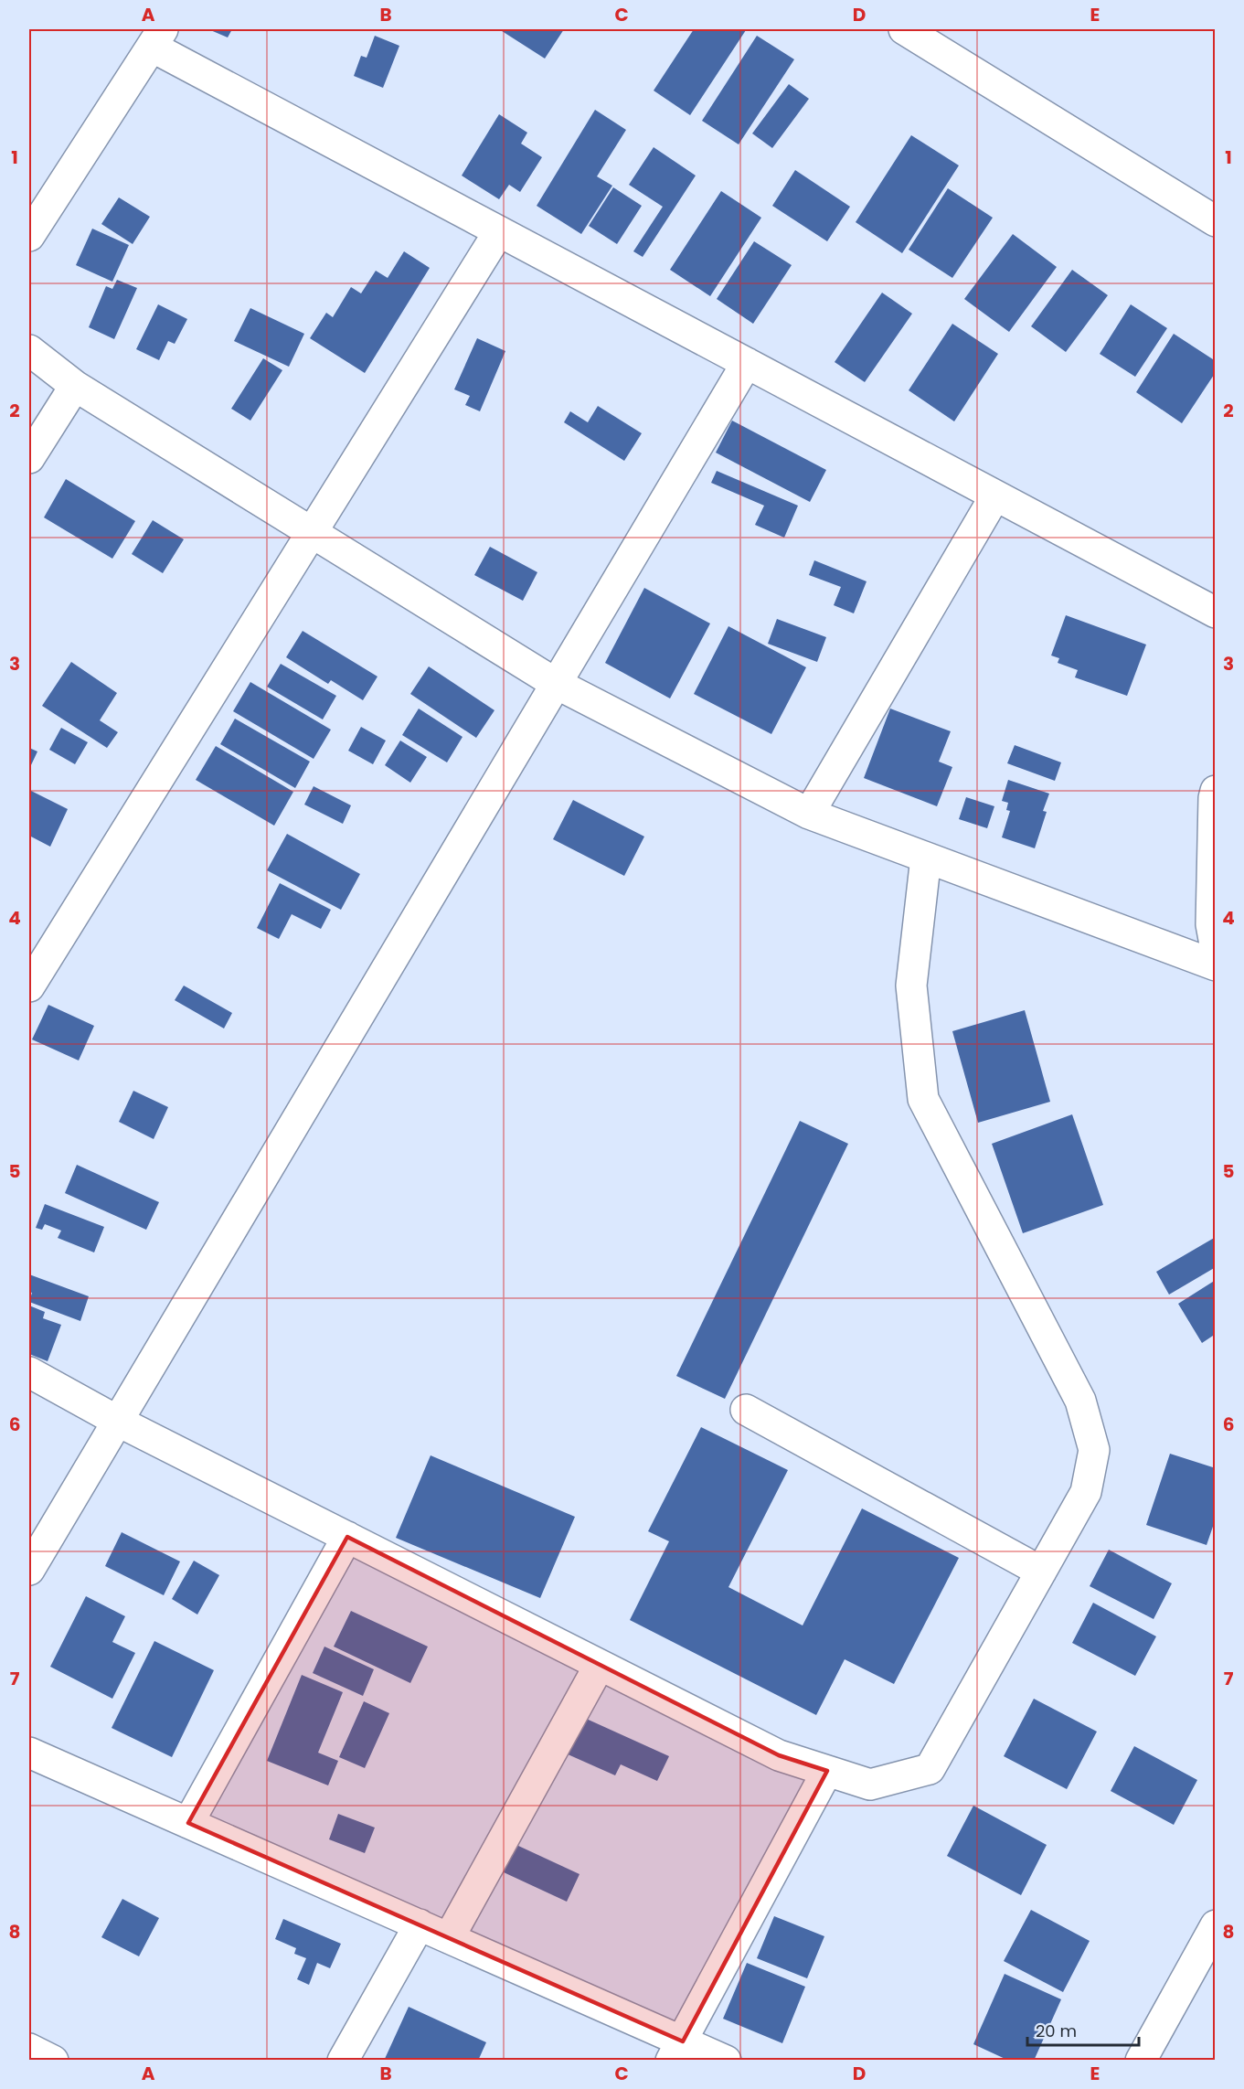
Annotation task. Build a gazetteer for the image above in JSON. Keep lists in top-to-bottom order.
{
  "scale_bar": "20 m",
  "grid": {
    "columns": [
      "A",
      "B",
      "C",
      "D",
      "E"
    ],
    "rows": [
      "1",
      "2",
      "3",
      "4",
      "5",
      "6",
      "7",
      "8"
    ]
  }
}
